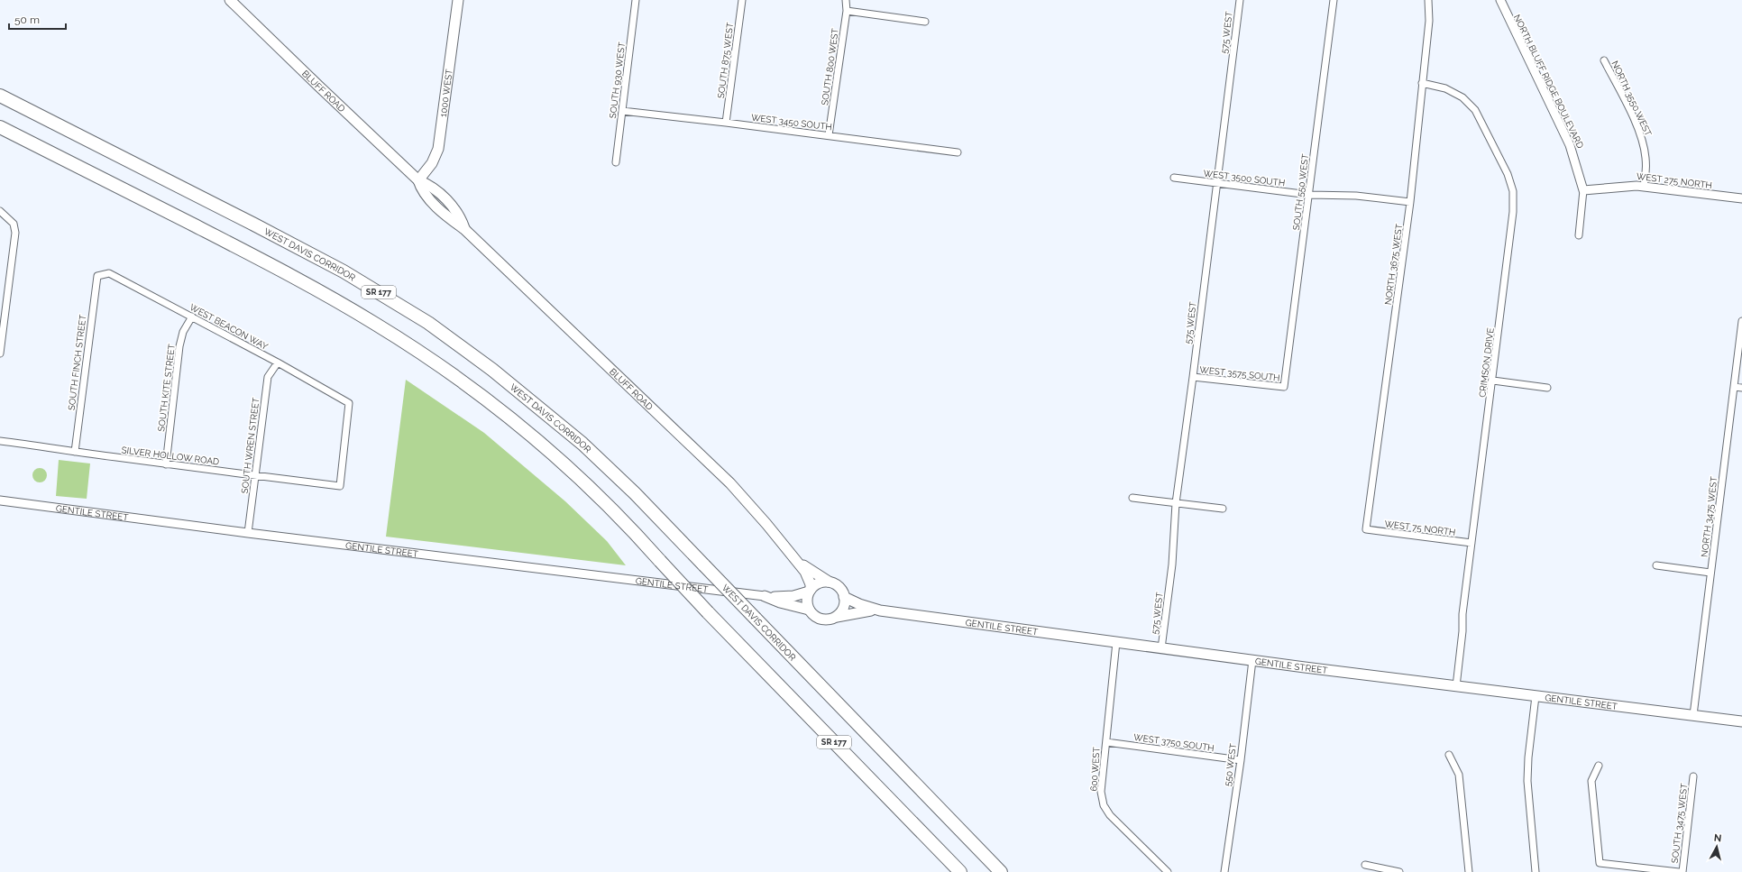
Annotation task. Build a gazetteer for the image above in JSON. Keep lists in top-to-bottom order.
{
  "streets": {
    "highway": ["WEST DAVIS CORRIDOR", "SR 177"],
    "main road": ["BLUFF ROAD", "1000 WEST", "GENTILE STREET"],
    "street": [
      "575 WEST",
      "SOUTH 875 WEST",
      "SOUTH 800 WEST",
      "SOUTH 930 WEST",
      "NORTH BLUFF RIDGE BOULEVARD",
      "NORTH 3550 WEST",
      "WEST 3450 SOUTH",
      "WEST 3500 SOUTH",
      "WEST 275 NORTH",
      "SOUTH 550 WEST",
      "NORTH 3675 WEST",
      "WEST BEACON WAY",
      "SOUTH FINCH STREET",
      "CRIMSON DRIVE",
      "WEST 3575 SOUTH",
      "SOUTH KITE STREET",
      "SOUTH WREN STREET",
      "SILVER HOLLOW ROAD",
      "NORTH 3475 WEST",
      "WEST 75 NORTH",
      "WEST 3750 SOUTH",
      "550 WEST",
      "600 WEST",
      "SOUTH 3475 WEST"
    ]
  },
  "crossings": [
    ["575 WEST", "WEST 3500 SOUTH"],
    ["575 WEST", "WEST 3575 SOUTH"],
    ["575 WEST", "GENTILE STREET"],
    ["SOUTH 875 WEST", "WEST 3450 SOUTH"],
    ["SOUTH 800 WEST", "WEST 3450 SOUTH"],
    ["SOUTH 930 WEST", "WEST 3450 SOUTH"],
    ["NORTH BLUFF RIDGE BOULEVARD", "WEST 275 NORTH"],
    ["BLUFF ROAD", "1000 WEST"],
    ["BLUFF ROAD", "GENTILE STREET"],
    ["NORTH 3550 WEST", "WEST 275 NORTH"],
    ["WEST 3500 SOUTH", "SOUTH 550 WEST"],
    ["WEST 3500 SOUTH", "NORTH 3675 WEST"],
    ["SOUTH 550 WEST", "WEST 3575 SOUTH"],
    ["NORTH 3675 WEST", "CRIMSON DRIVE"],
    ["NORTH 3675 WEST", "WEST 75 NORTH"],
    ["WEST BEACON WAY", "SOUTH FINCH STREET"],
    ["WEST BEACON WAY", "SOUTH KITE STREET"],
    ["WEST BEACON WAY", "SOUTH WREN STREET"],
    ["WEST BEACON WAY", "SILVER HOLLOW ROAD"],
    ["SOUTH FINCH STREET", "SILVER HOLLOW ROAD"],
    ["CRIMSON DRIVE", "GENTILE STREET"],
    ["CRIMSON DRIVE", "WEST 75 NORTH"],
    ["SOUTH KITE STREET", "SILVER HOLLOW ROAD"],
    ["SOUTH WREN STREET", "SILVER HOLLOW ROAD"],
    ["SOUTH WREN STREET", "GENTILE STREET"],
    ["GENTILE STREET", "NORTH 3475 WEST"],
    ["GENTILE STREET", "550 WEST"],
    ["GENTILE STREET", "600 WEST"],
    ["WEST 3750 SOUTH", "550 WEST"],
    ["WEST 3750 SOUTH", "600 WEST"]
  ],
  "scale_bar": "50 m",
  "north": "top"
}
